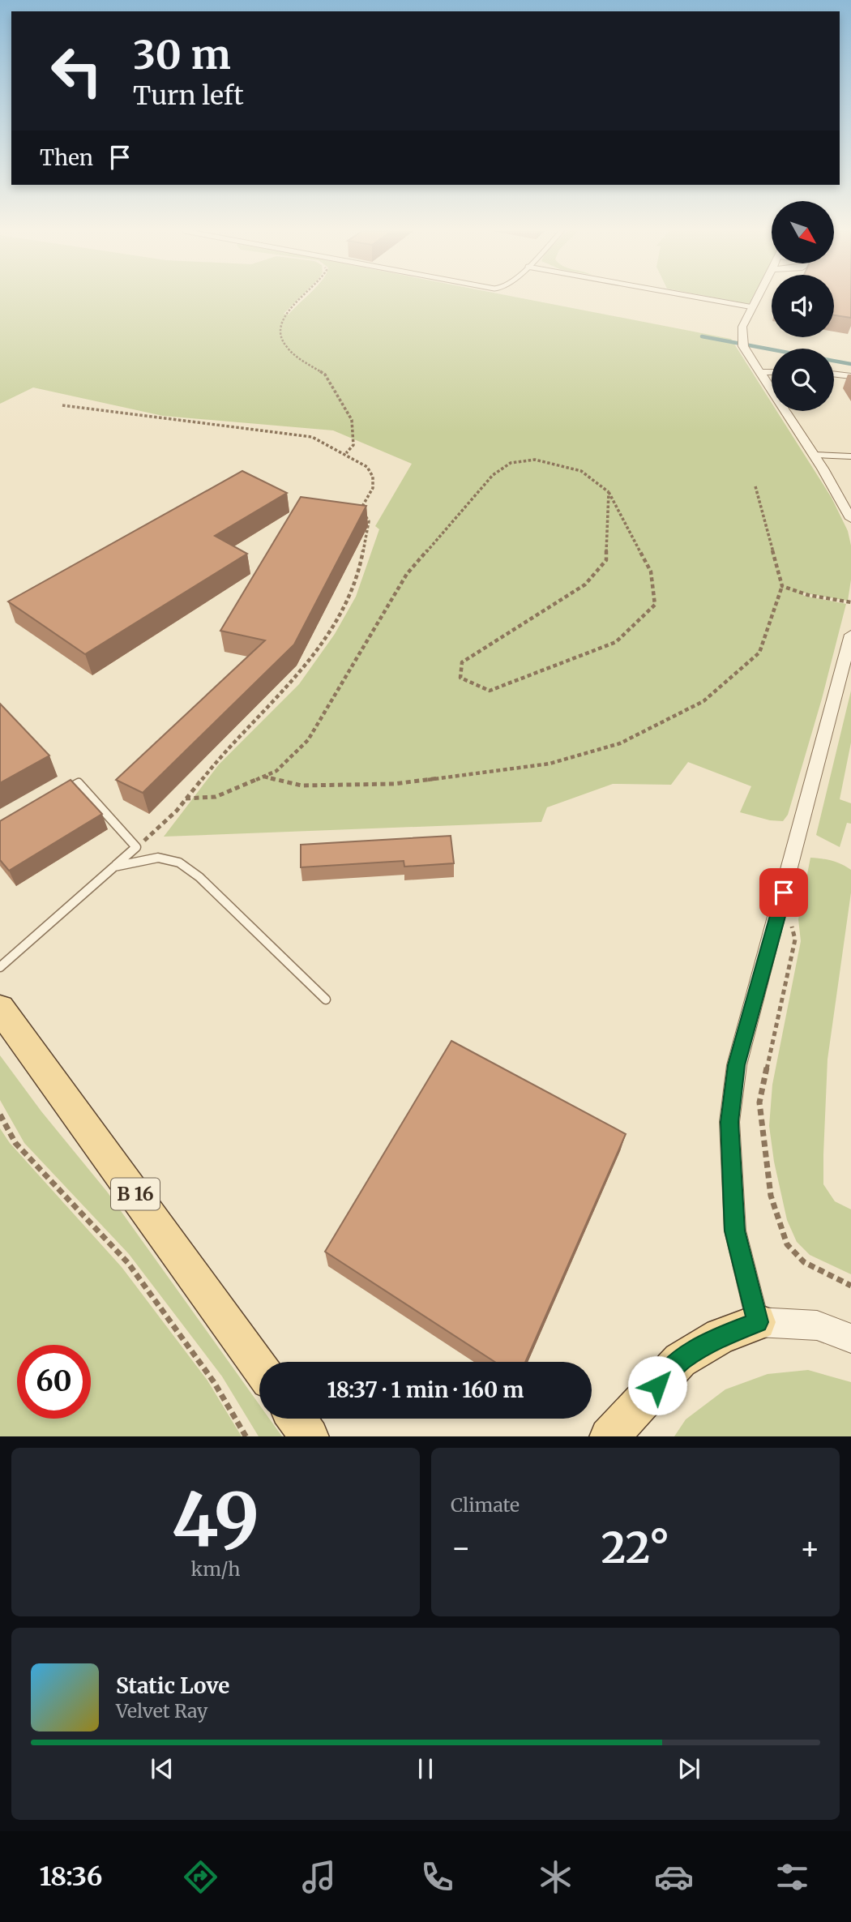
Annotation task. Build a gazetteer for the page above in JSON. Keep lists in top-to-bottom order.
{
  "streets": {
    "main road": ["B 16"]
  },
  "north": "bottom right",
  "page": {
    "turn": ["30 m", "Turn left"],
    "then": "Then",
    "limit": "60",
    "trip": "18:37 · 1 min · 160 m",
    "tile": [
      ["49", "km/h"],
      "Climate"
    ],
    "heat": ["−", "22°", "+"],
    "song": ["Static Love", "Velvet Ray"],
    "tabs": "18:36"
  }
}
